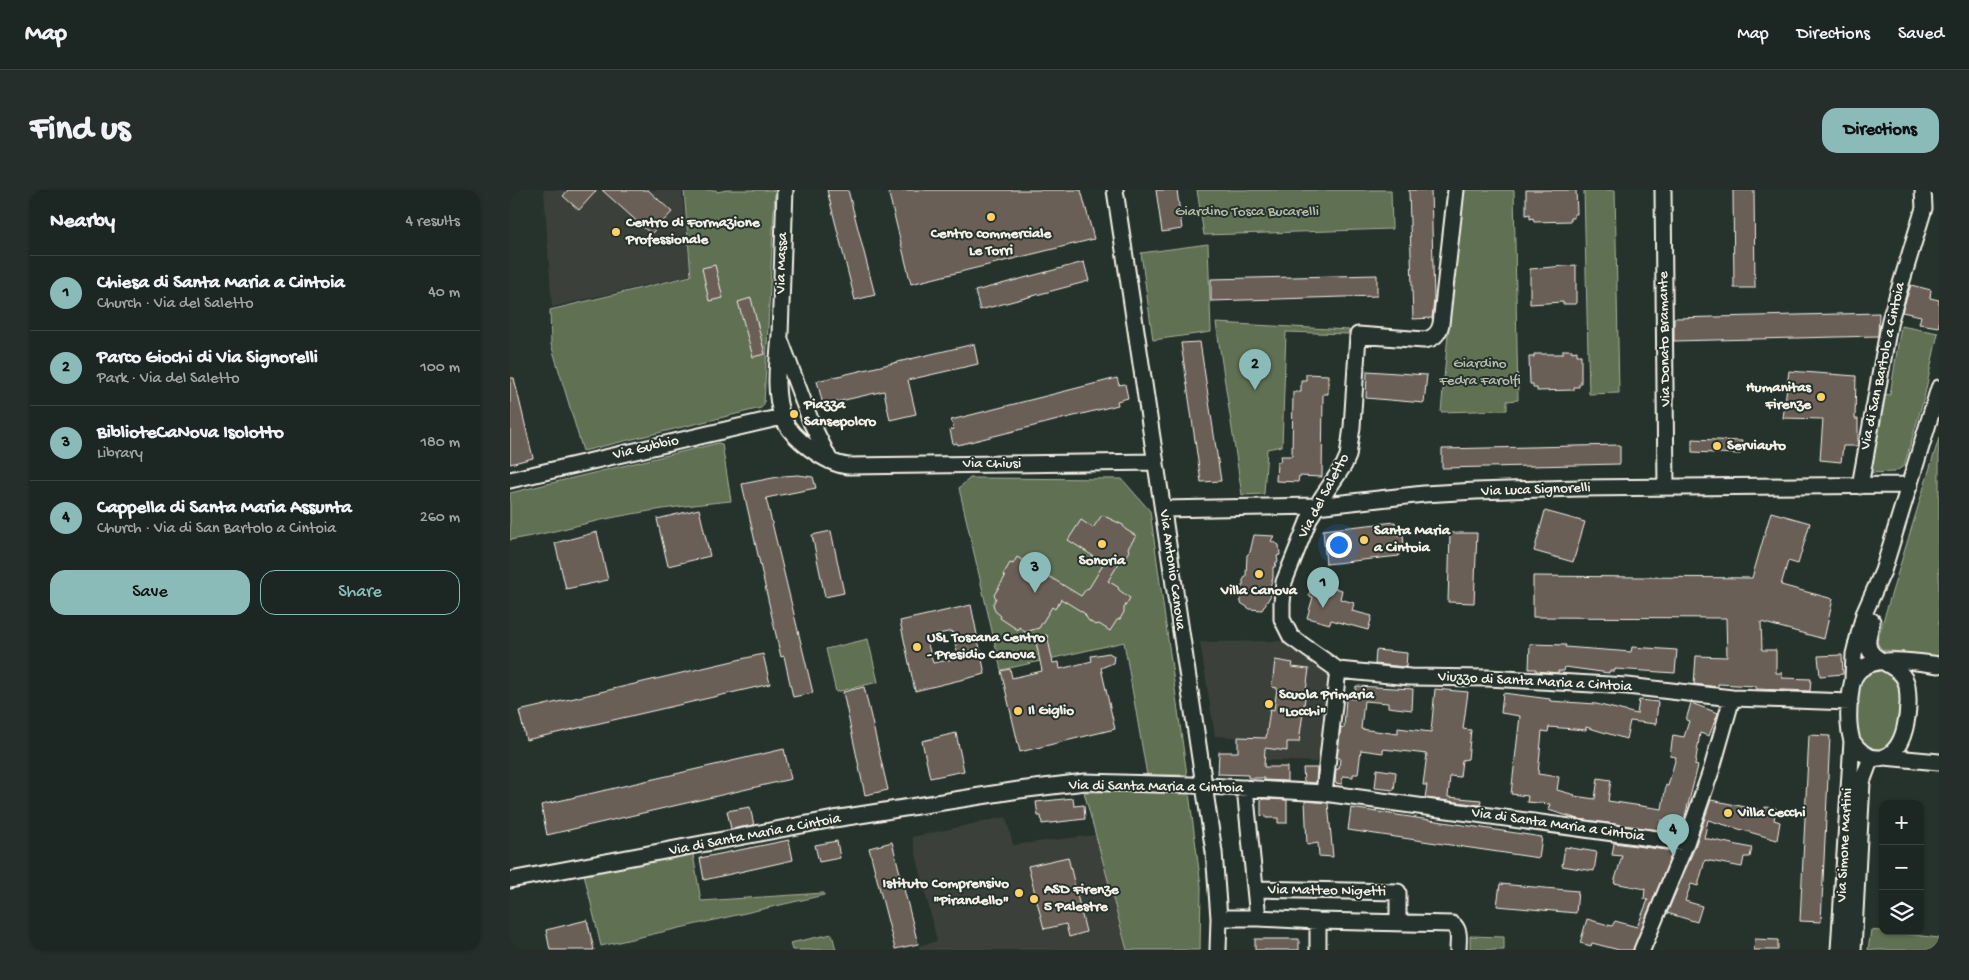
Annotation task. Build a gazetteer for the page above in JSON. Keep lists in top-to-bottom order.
{
  "streets": {
    "street": [
      "Via Massa",
      "Via Donato Bramante",
      "Via di San Bartolo a Cintoia",
      "Via Gubbio",
      "Via Chiusi",
      "Via Luca Signorelli",
      "Via del Saletto",
      "Via Antonio Canova",
      "Viuzzo di Santa Maria a Cintoia",
      "Via di Santa Maria a Cintoia",
      "Via Simone Martini",
      "Via Matteo Nigetti"
    ]
  },
  "crossings": [
    ["Via Donato Bramante", "Via Luca Signorelli"],
    ["Via di San Bartolo a Cintoia", "Via Luca Signorelli"],
    ["Via Chiusi", "Via Antonio Canova"],
    ["Via Luca Signorelli", "Via del Saletto"],
    ["Via Luca Signorelli", "Via Antonio Canova"],
    ["Via Luca Signorelli", "Via Simone Martini"],
    ["Via del Saletto", "Viuzzo di Santa Maria a Cintoia"],
    ["Via Antonio Canova", "Via di Santa Maria a Cintoia"],
    ["Via Antonio Canova", "Via Matteo Nigetti"],
    ["Via di Santa Maria a Cintoia", "Via Matteo Nigetti"]
  ],
  "parks": ["Giardino Tosca Bucarelli", "Giardino Fedra Farolfi"],
  "places": [
    "Centro commerciale Le Torri",
    "Centro di Formazione Professionale",
    "Humanitas Firenze",
    "Piazza Sansepolcro",
    "Serviauto",
    "Santa Maria a Cintoia",
    "Sonoria",
    "Villa Canova",
    "USL Toscana Centro - Presidio Canova",
    "Scuola Primaria \"Locchi\"",
    "Il Giglio",
    "Villa Cecchi",
    "Istituto Comprensivo \"Pirandello\"",
    "ASD Firenze 5 Palestre"
  ],
  "page": {
    "header": "Map",
    "nav": ["Map", "Directions", "Saved"],
    "buttons": [
      "Directions",
      ["Save", "Share"]
    ],
    "title": "Find us",
    "heading": ["Nearby", "4 results"],
    "list": [
      {
        "mark": "1",
        "name": "Chiesa di Santa Maria a Cintoia",
        "note": "Church · Via del Saletto",
        "value": "40 m"
      },
      {
        "mark": "2",
        "name": "Parco Giochi di Via Signorelli",
        "note": "Park · Via del Saletto",
        "value": "100 m"
      },
      {
        "mark": "3",
        "name": "BiblioteCaNova Isolotto",
        "note": "Library",
        "value": "180 m"
      },
      {
        "mark": "4",
        "name": "Cappella di Santa Maria Assunta",
        "note": "Church · Via di San Bartolo a Cintoia",
        "value": "260 m"
      }
    ],
    "pins": [
      "2",
      "3",
      "1",
      "4"
    ],
    "map_buttons": ["+", "−"]
  }
}
